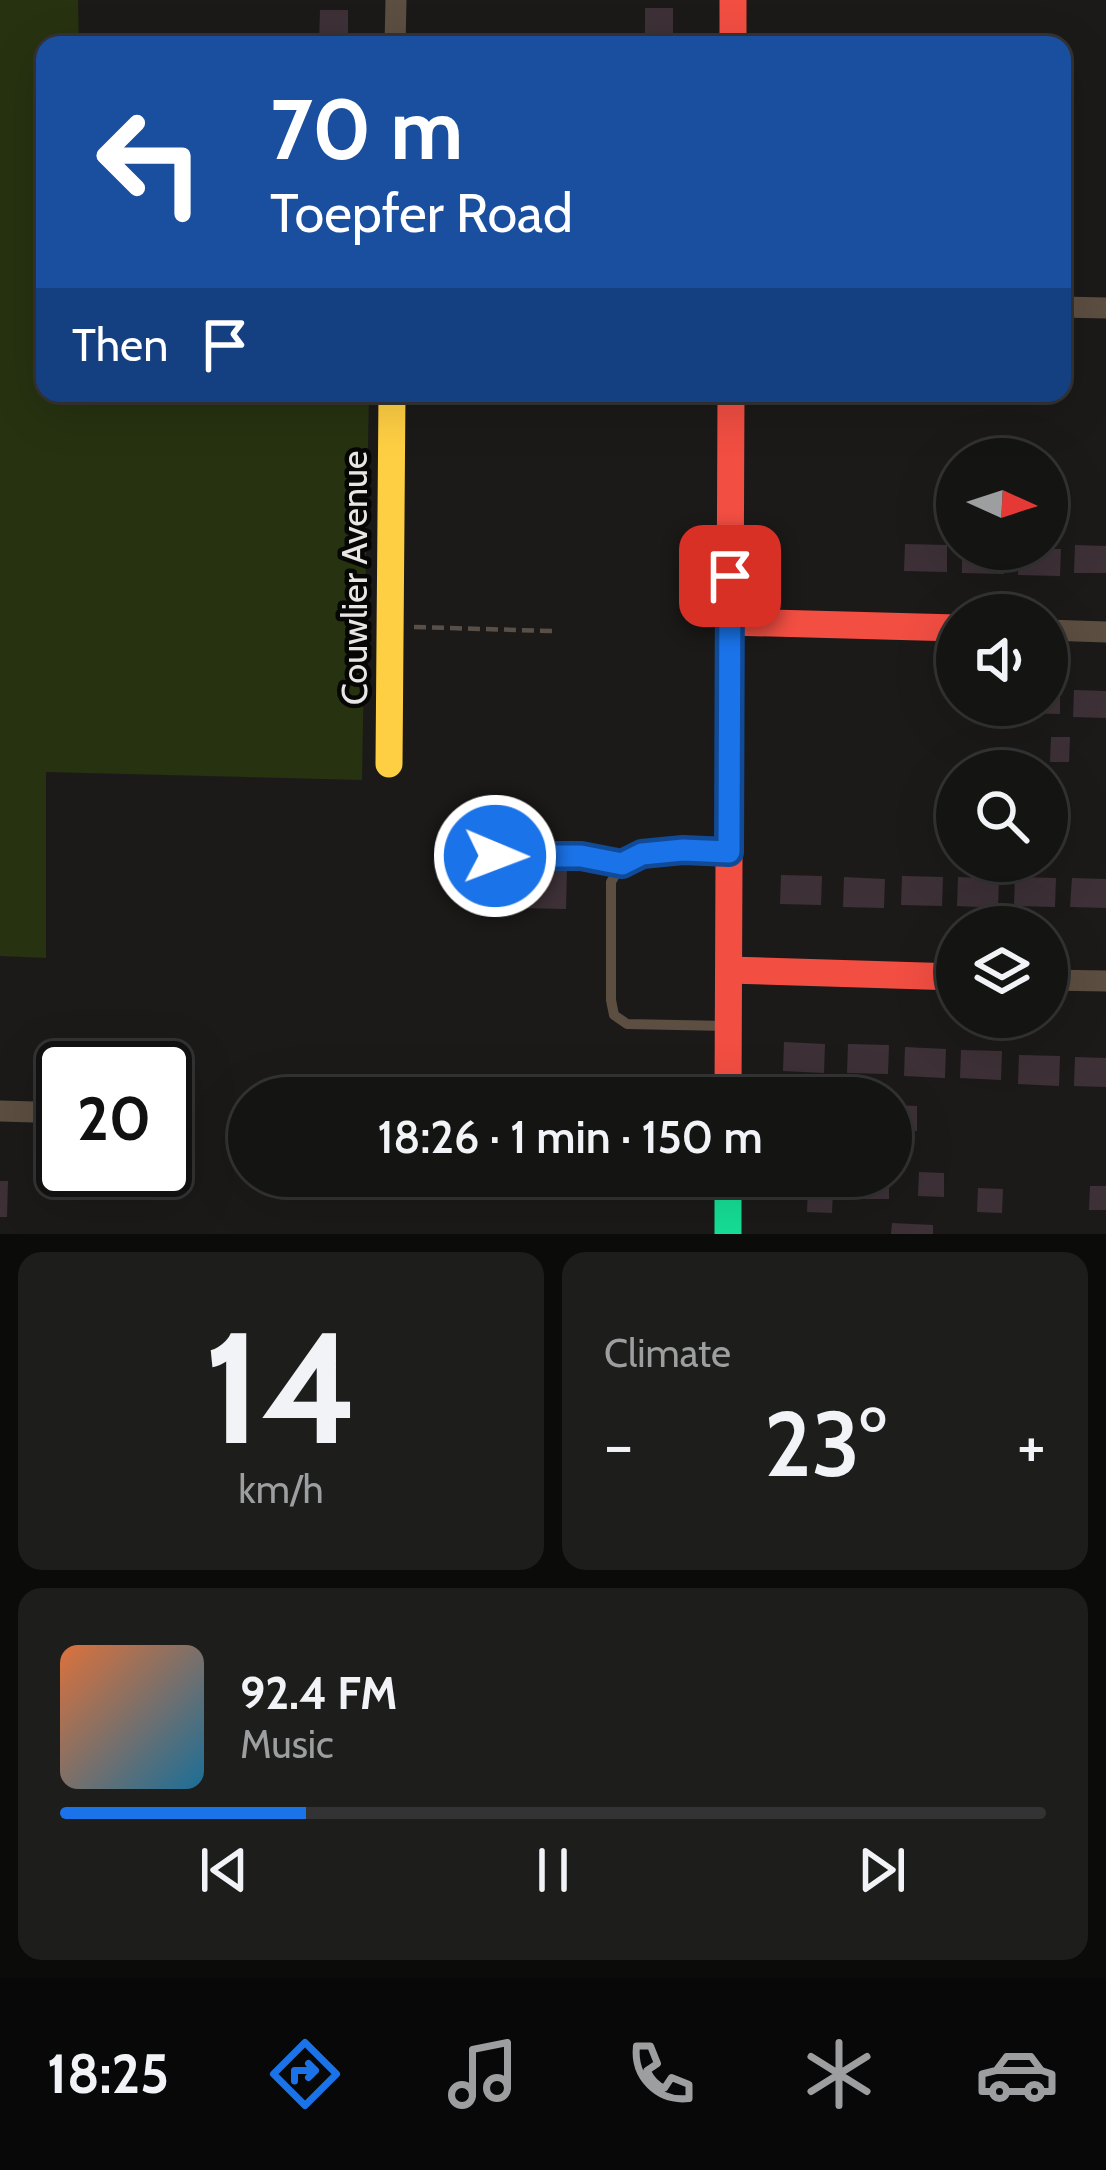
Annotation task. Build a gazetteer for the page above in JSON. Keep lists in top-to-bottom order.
{
  "streets": {
    "street": ["Couwlier Avenue"]
  },
  "north": "right",
  "page": {
    "turn": ["70 m", "Toepfer Road"],
    "then": "Then",
    "limit": "20",
    "trip": "18:26 · 1 min · 150 m",
    "tile": [
      ["14", "km/h"],
      "Climate"
    ],
    "heat": ["−", "23°", "+"],
    "song": ["92.4 FM", "Music"],
    "tabs": "18:25"
  }
}
